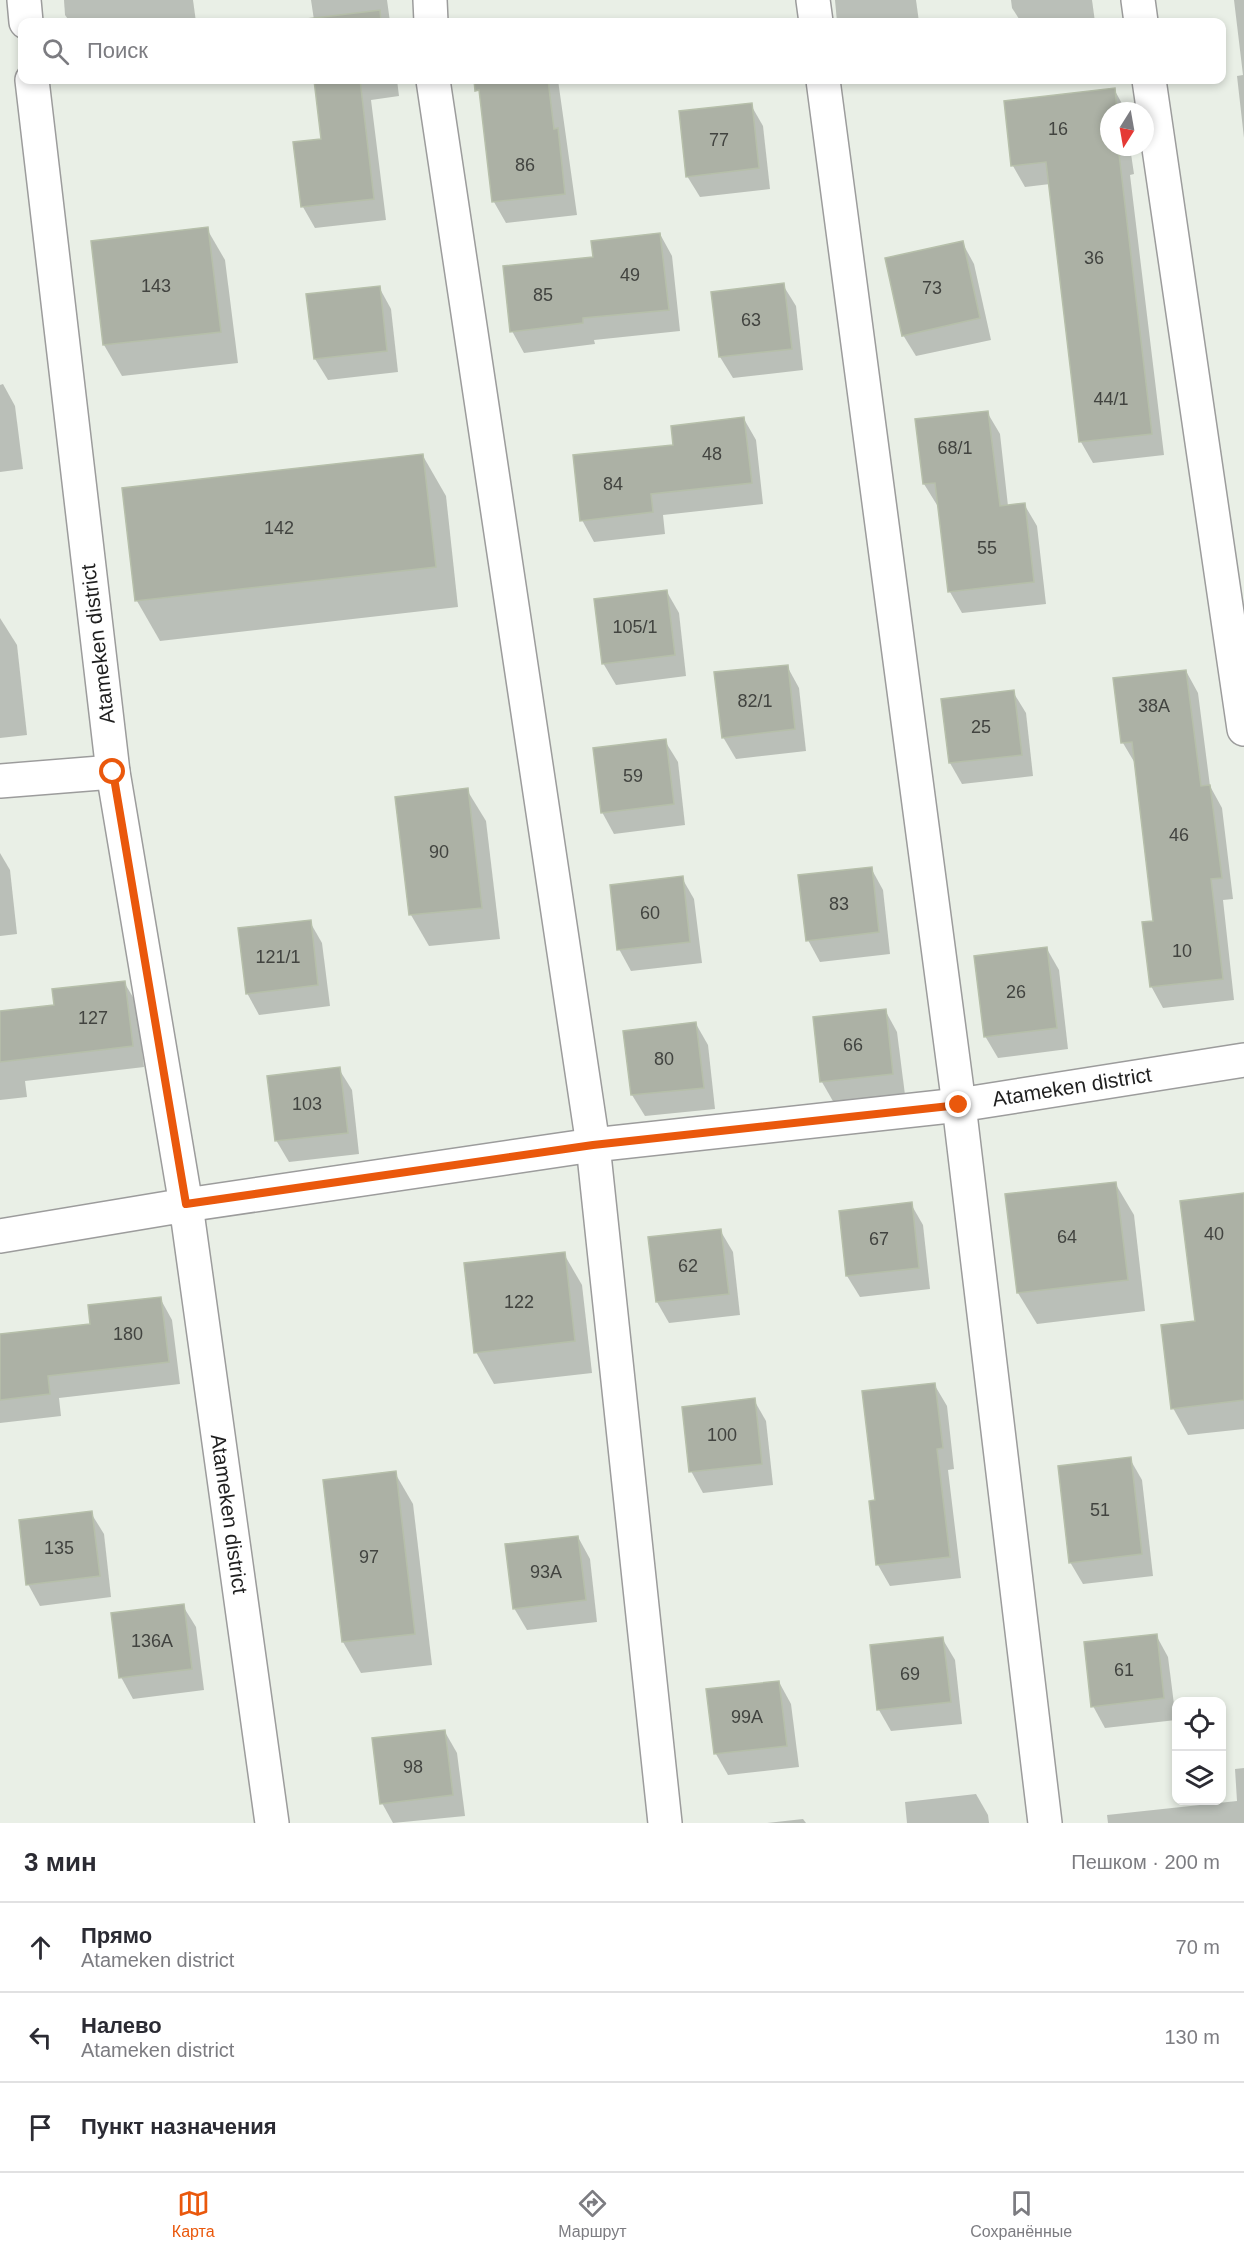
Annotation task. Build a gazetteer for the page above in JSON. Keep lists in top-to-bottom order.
{
  "streets": {
    "street": ["Atameken district"]
  },
  "house_numbers": [
    "16",
    "77",
    "86",
    "36",
    "49",
    "143",
    "73",
    "85",
    "63",
    "44/1",
    "68/1",
    "48",
    "84",
    "142",
    "55",
    "105/1",
    "82/1",
    "38А",
    "25",
    "59",
    "46",
    "90",
    "83",
    "60",
    "10",
    "121/1",
    "26",
    "127",
    "66",
    "80",
    "103",
    "40",
    "64",
    "67",
    "62",
    "122",
    "180",
    "100",
    "51",
    "135",
    "97",
    "93А",
    "136А",
    "61",
    "69",
    "99А",
    "98"
  ],
  "north": "bottom",
  "page": {
    "search": "Поиск",
    "heading": ["3 мин", "Пешком · 200 m"],
    "list": [
      ["Прямо", "Atameken district", "70 m"],
      ["Налево", "Atameken district", "130 m"],
      "Пункт назначения"
    ],
    "nav": ["Карта", "Маршрут", "Сохранённые"]
  }
}
